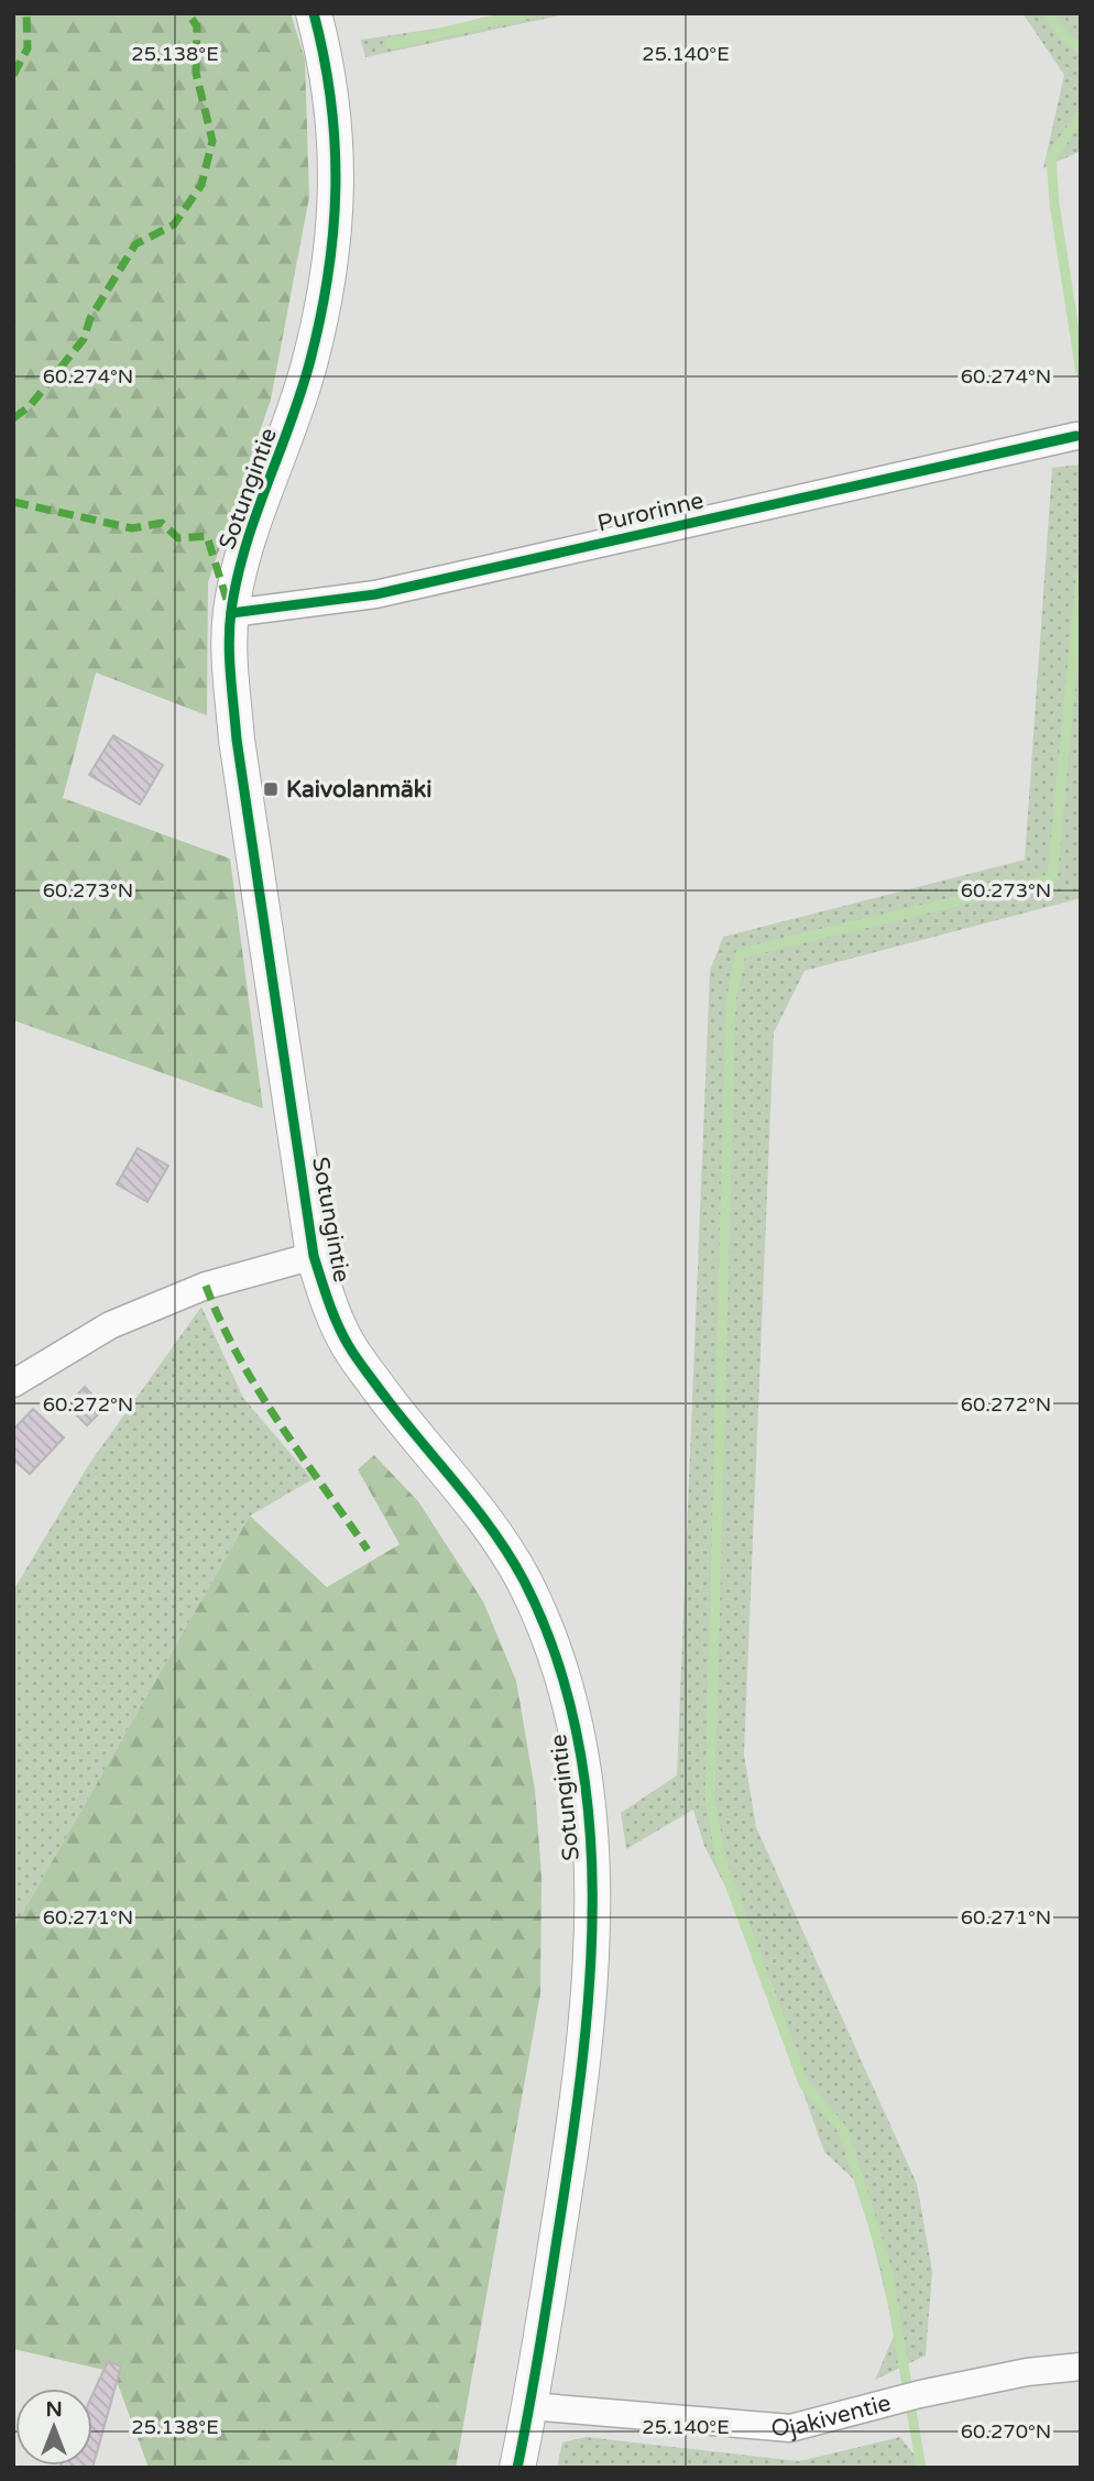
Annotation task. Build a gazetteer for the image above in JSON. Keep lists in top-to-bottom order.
{
  "streets": {
    "street": ["Sotungintie", "Purorinne", "Ojakiventie"]
  },
  "crossings": [
    ["Sotungintie", "Purorinne"],
    ["Sotungintie", "Ojakiventie"]
  ],
  "places": {
    "transit": ["Kaivolanmäki"]
  },
  "north": "top",
  "coordinates": [
    "25.138°E",
    "25.140°E",
    "60.274°N",
    "60.273°N",
    "60.272°N",
    "60.271°N",
    "60.270°N"
  ]
}
